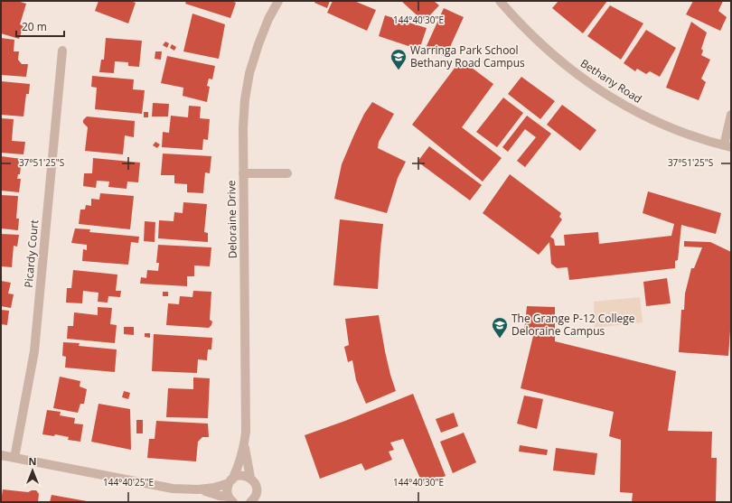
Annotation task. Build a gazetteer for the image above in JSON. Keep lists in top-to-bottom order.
{
  "streets": {
    "street": ["Bethany Road", "Deloraine Drive", "Picardy Court"]
  },
  "places": {
    "school or university": ["Warringa Park School Bethany Road Campus", "The Grange P-12 College Deloraine Campus"]
  },
  "scale_bar": "20 m",
  "north": "top",
  "coordinates": ["144°40'30\"E", "37°51'25\"S", "144°40'25\"E"]
}
